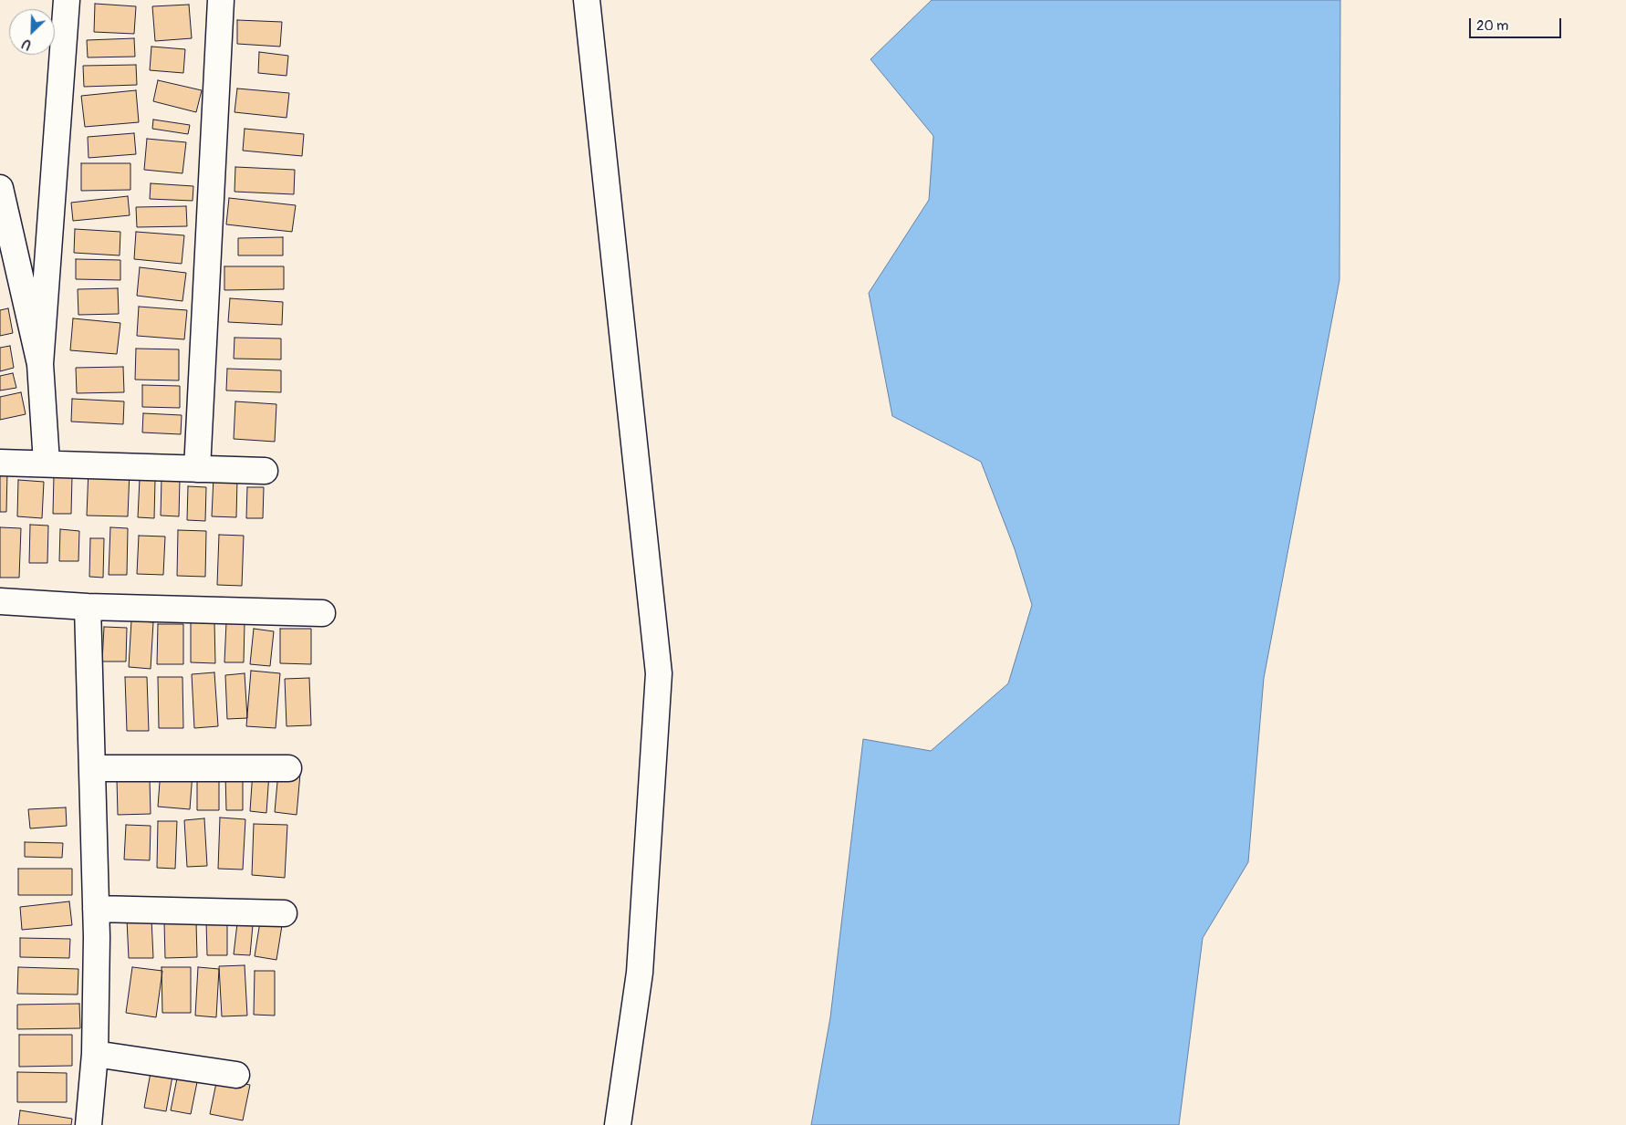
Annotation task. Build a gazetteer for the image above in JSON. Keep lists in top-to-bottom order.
{
  "scale_bar": "20 m",
  "north": "bottom left"
}
